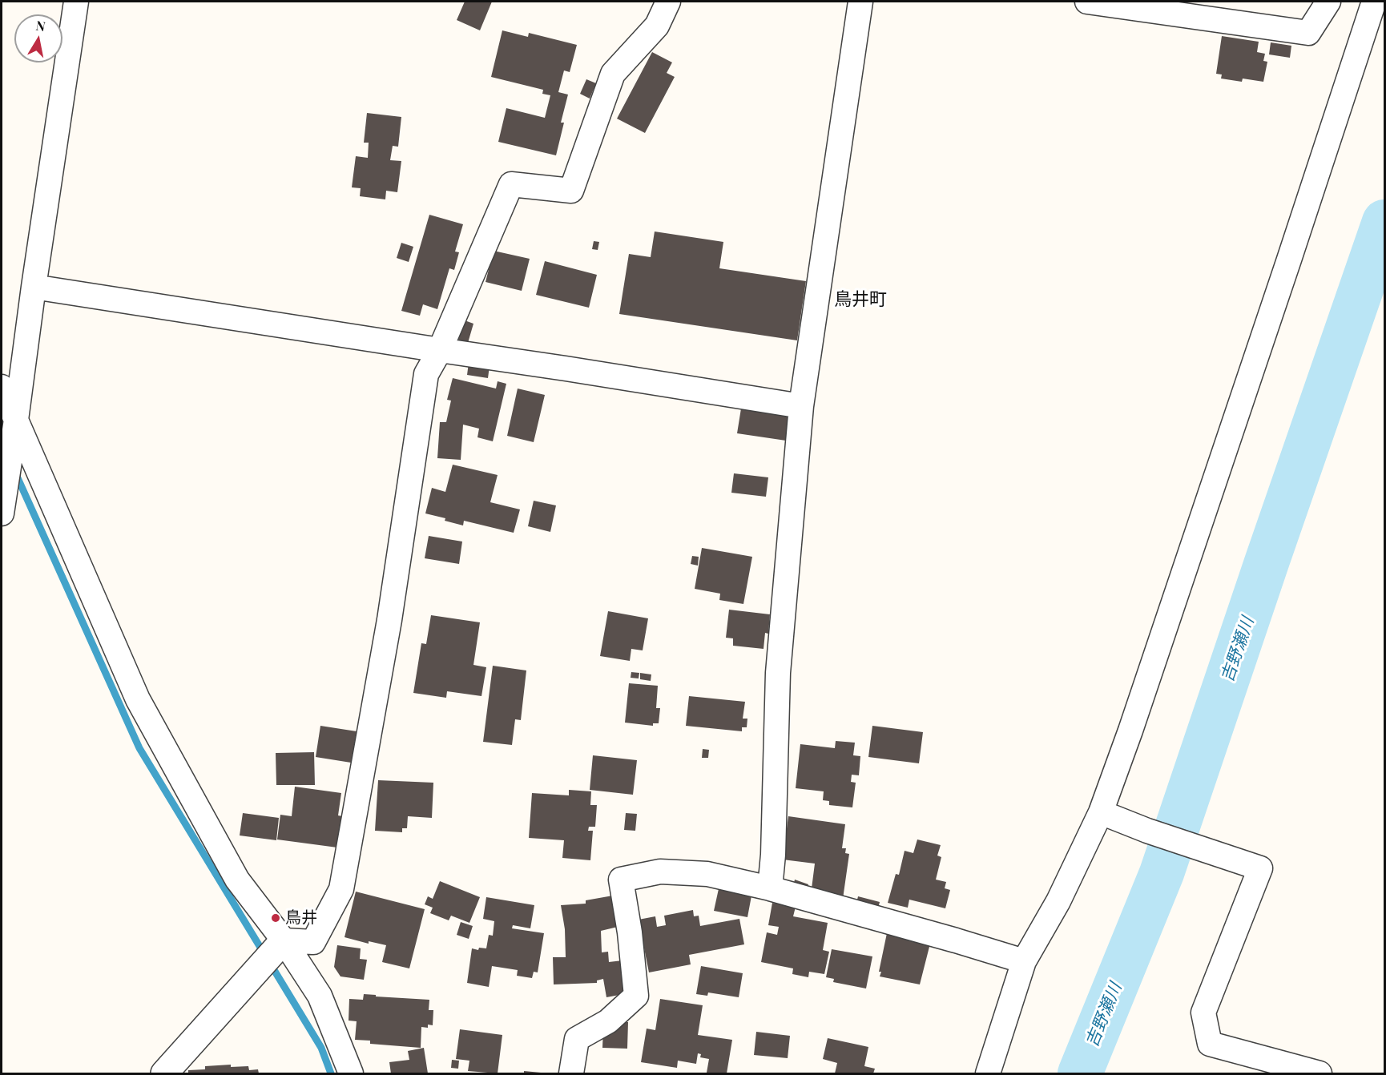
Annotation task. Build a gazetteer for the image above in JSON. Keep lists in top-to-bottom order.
{
  "districts": ["鳥井町"],
  "water": ["吉野瀬川"],
  "places": ["鳥井"],
  "north": "top"
}
